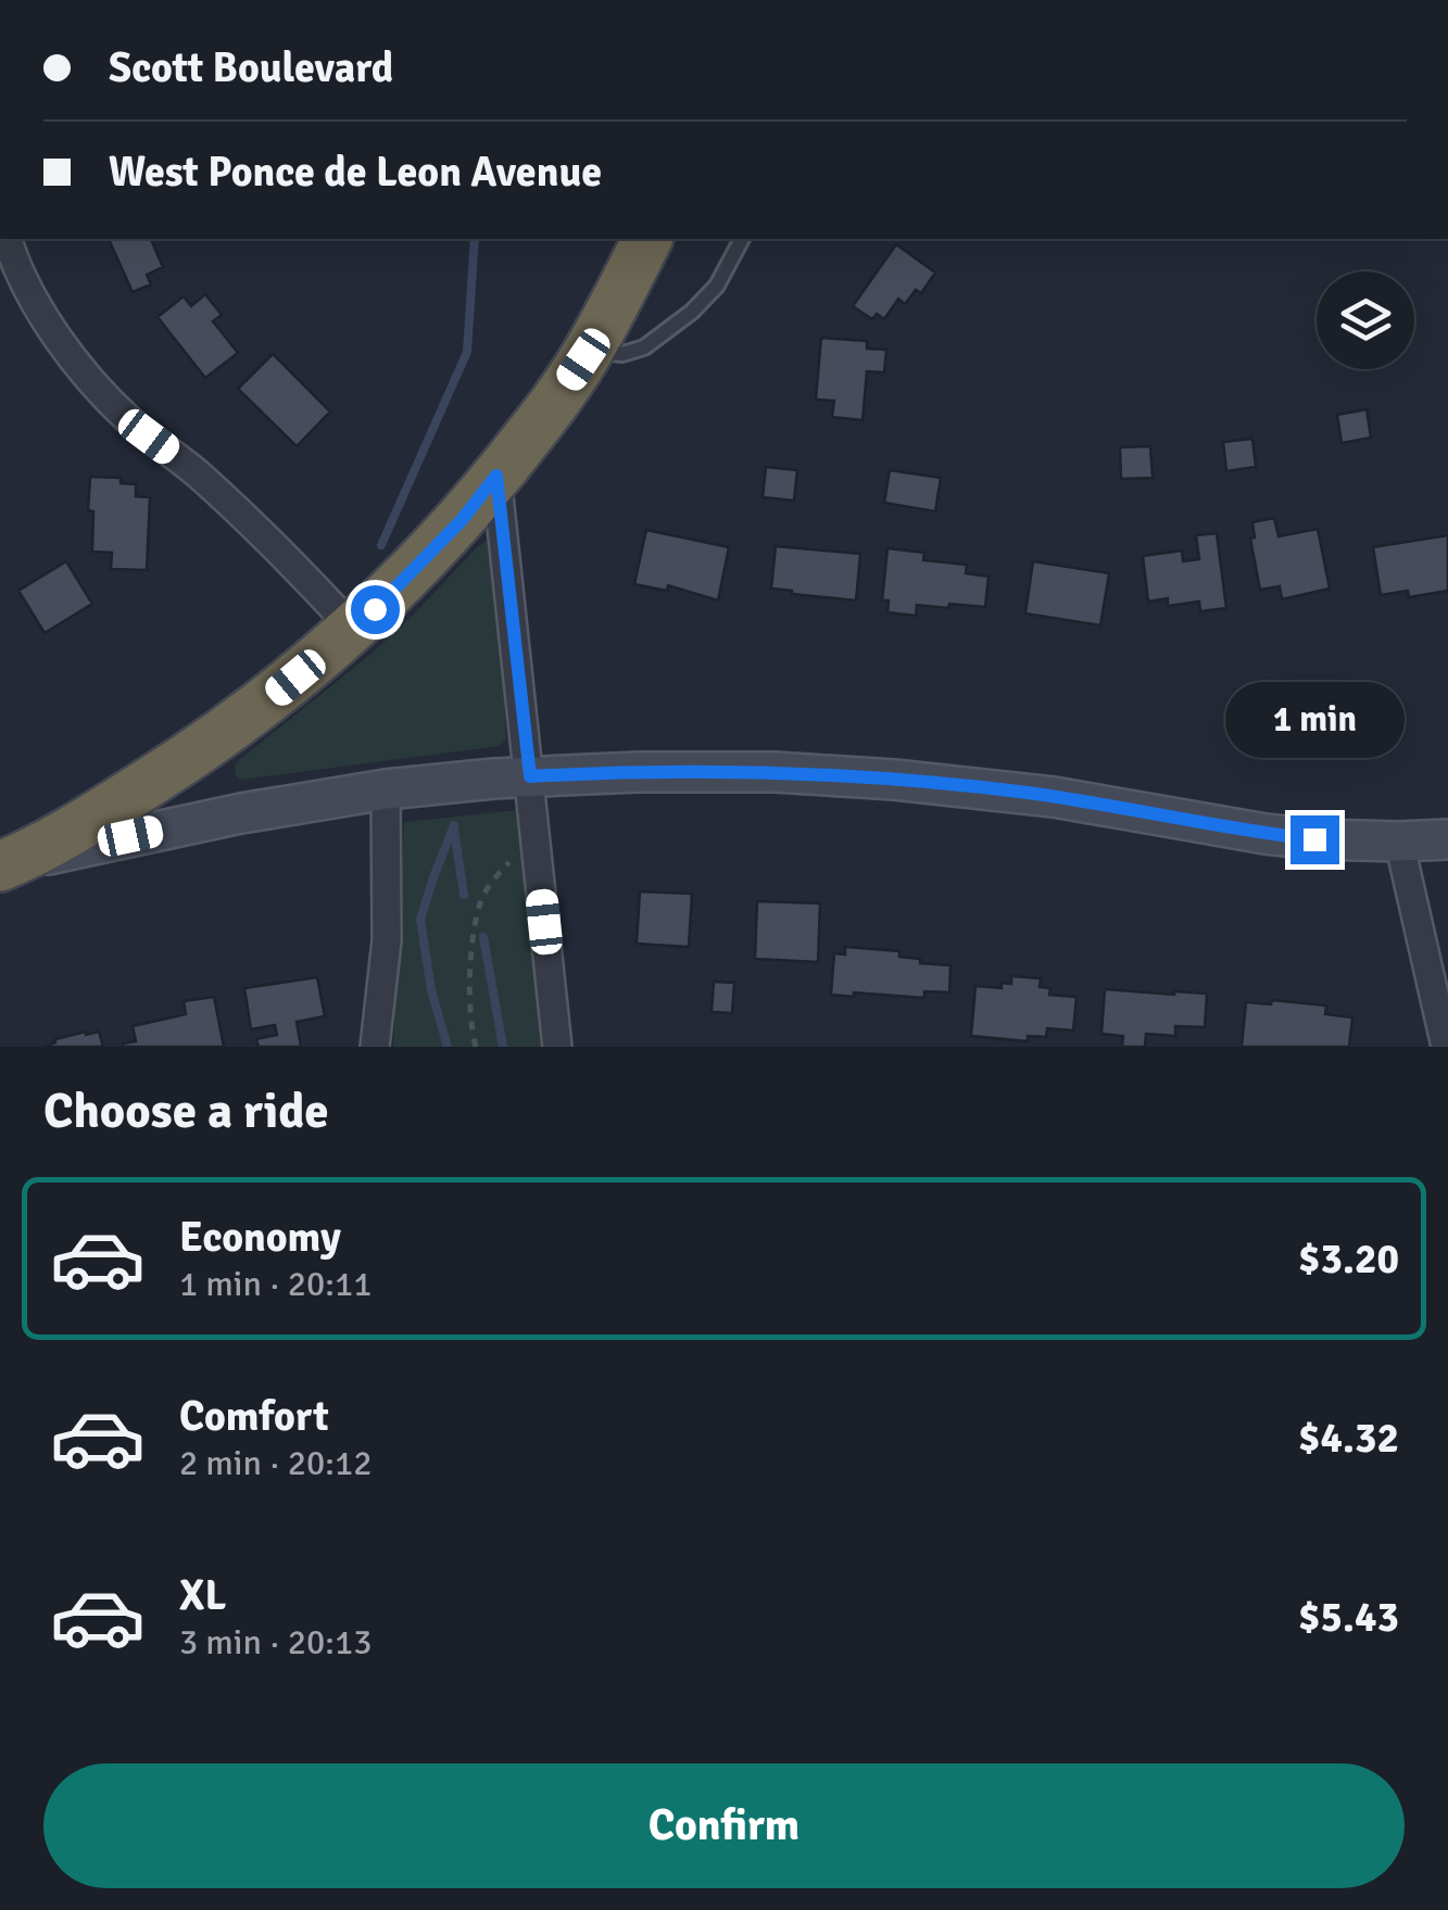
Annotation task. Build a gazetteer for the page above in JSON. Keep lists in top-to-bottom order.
{
  "page": {
    "banner": ["Scott Boulevard", "West Ponce de Leon Avenue"],
    "bubble": "1 min",
    "heading": "Choose a ride",
    "list": [
      {
        "name": "Economy",
        "note": "1 min · 20:11",
        "value": "$3.20"
      },
      {
        "name": "Comfort",
        "note": "2 min · 20:12",
        "value": "$4.32"
      },
      {
        "name": "XL",
        "note": "3 min · 20:13",
        "value": "$5.43"
      }
    ],
    "buttons": "Confirm"
  }
}
